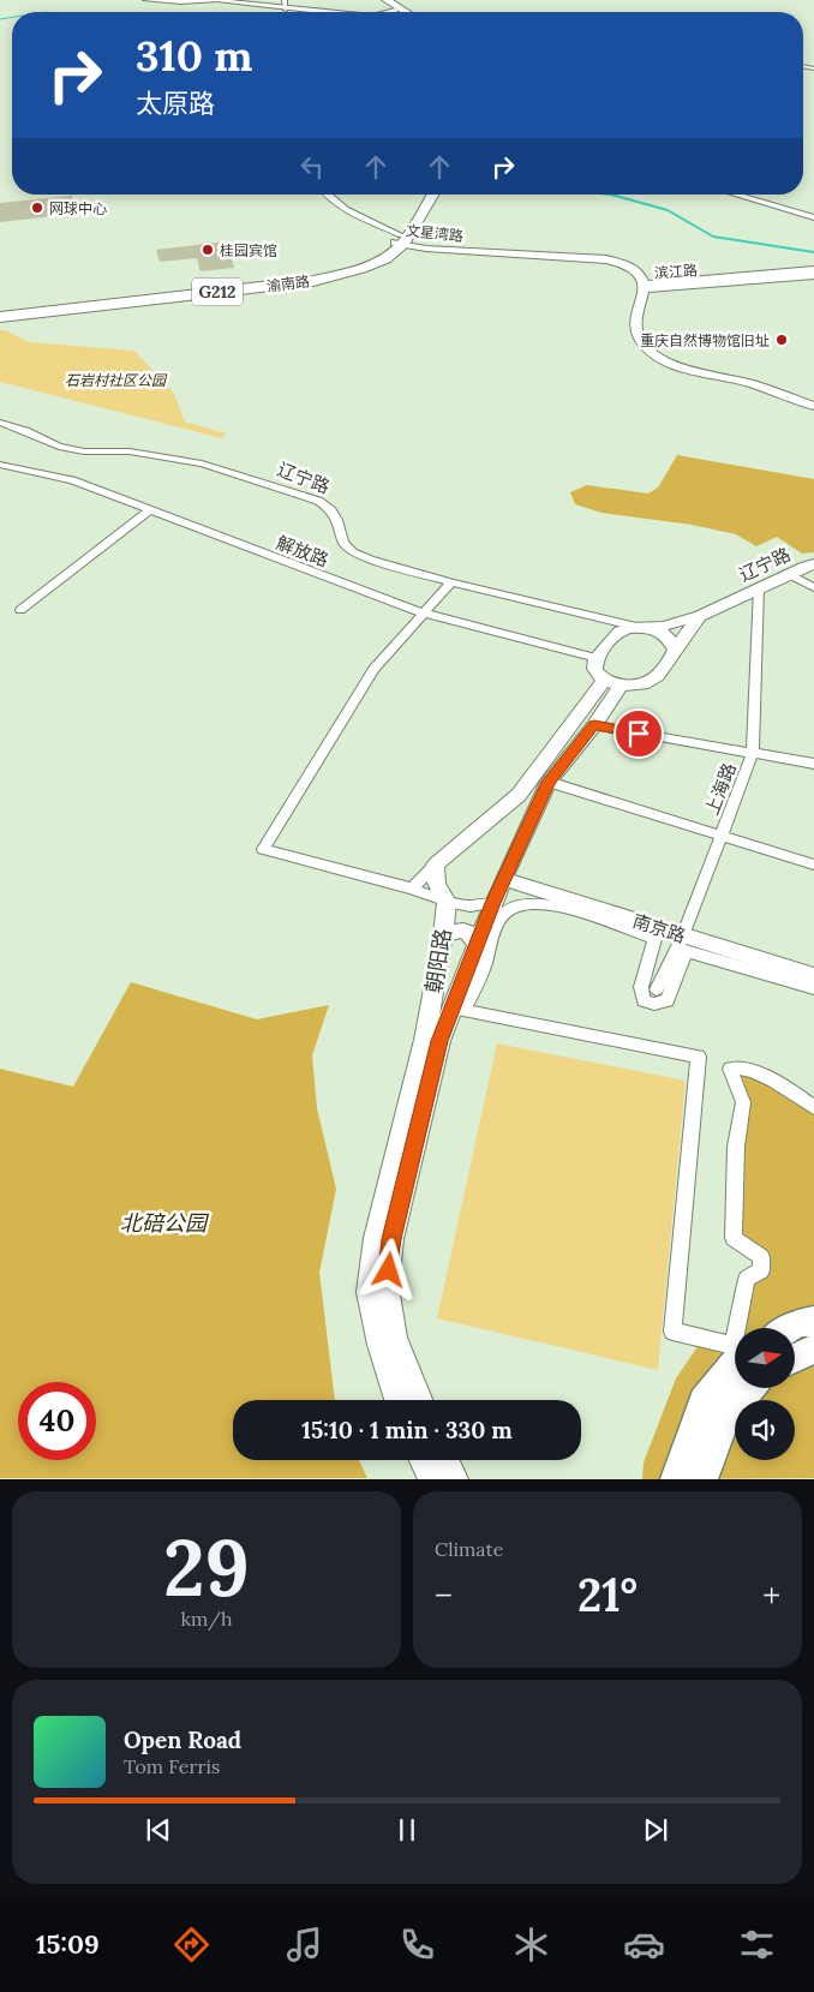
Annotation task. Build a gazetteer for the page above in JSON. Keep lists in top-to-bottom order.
{
  "streets": {
    "highway": ["渝南路", "G212"],
    "main road": [
      "文星湾路",
      "滨江路",
      "辽宁路",
      "南京路",
      "朝阳路"
    ],
    "street": ["解放路", "上海路"]
  },
  "crossings": [
    ["文星湾路", "滨江路"],
    ["文星湾路", "渝南路"],
    ["辽宁路", "解放路"],
    ["辽宁路", "上海路"],
    ["上海路", "南京路"]
  ],
  "parks": ["石岩村社区公园", "北碚公园"],
  "places": ["网球中心", "桂园宾馆", "重庆自然博物馆旧址"],
  "north": "right",
  "page": {
    "turn": ["310 m", "太原路"],
    "limit": "40",
    "trip": "15:10 · 1 min · 330 m",
    "tile": [
      ["29", "km/h"],
      "Climate"
    ],
    "heat": ["−", "21°", "+"],
    "song": ["Open Road", "Tom Ferris"],
    "tabs": "15:09"
  }
}
